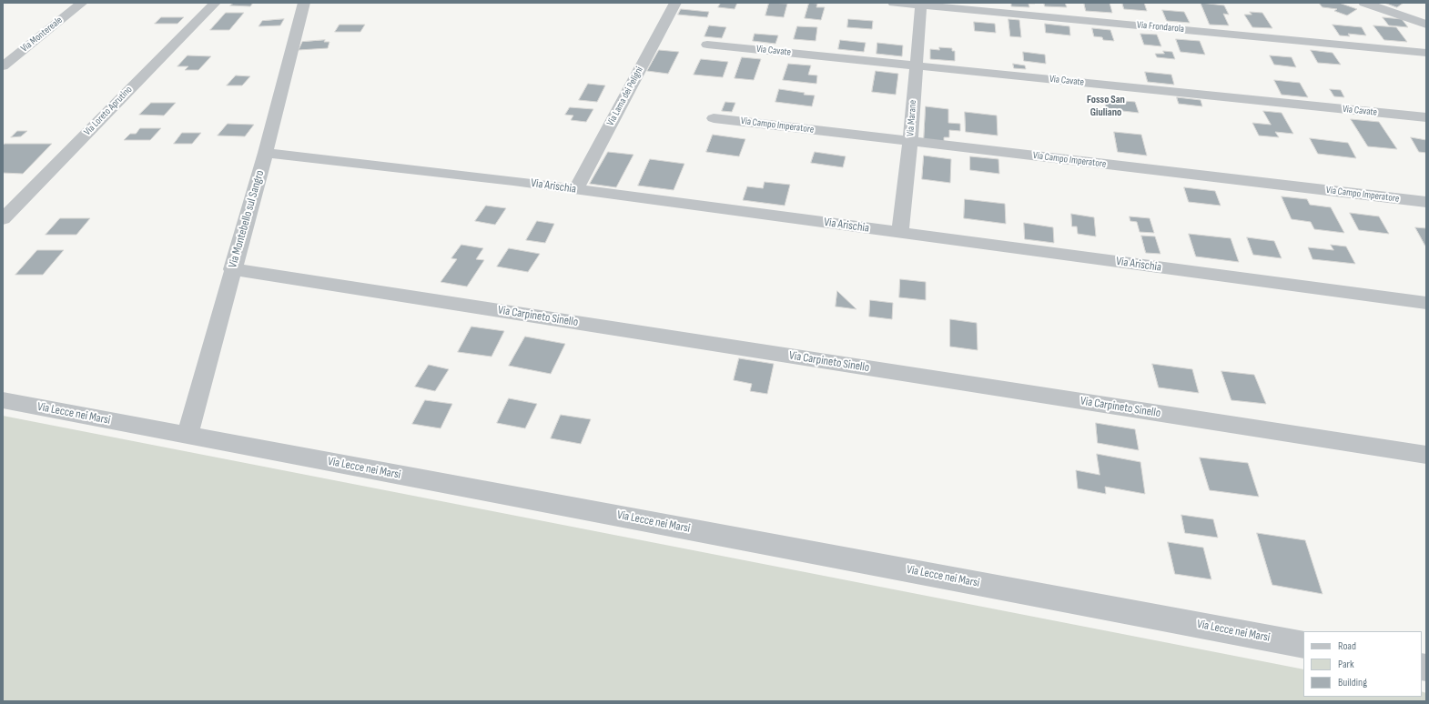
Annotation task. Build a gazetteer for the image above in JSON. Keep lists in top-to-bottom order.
{
  "streets": {
    "street": [
      "Via Frondarola",
      "Via Montereale",
      "Via Cavate",
      "Via Lama dei Peligni",
      "Via Loreto Aprutino",
      "Via Marane",
      "Via Campo Imperatore",
      "Via Arischia",
      "Via Montebello sul Sangro",
      "Via Carpineto Sinello",
      "Via Lecce nei Marsi"
    ]
  },
  "crossings": [
    ["Via Frondarola", "Via Marane"],
    ["Via Cavate", "Via Marane"],
    ["Via Lama dei Peligni", "Via Arischia"],
    ["Via Marane", "Via Campo Imperatore"],
    ["Via Marane", "Via Arischia"],
    ["Via Arischia", "Via Montebello sul Sangro"],
    ["Via Montebello sul Sangro", "Via Carpineto Sinello"],
    ["Via Montebello sul Sangro", "Via Lecce nei Marsi"]
  ],
  "districts": ["Fosso San Giuliano"],
  "legend": ["Road", "Park", "Building"]
}
